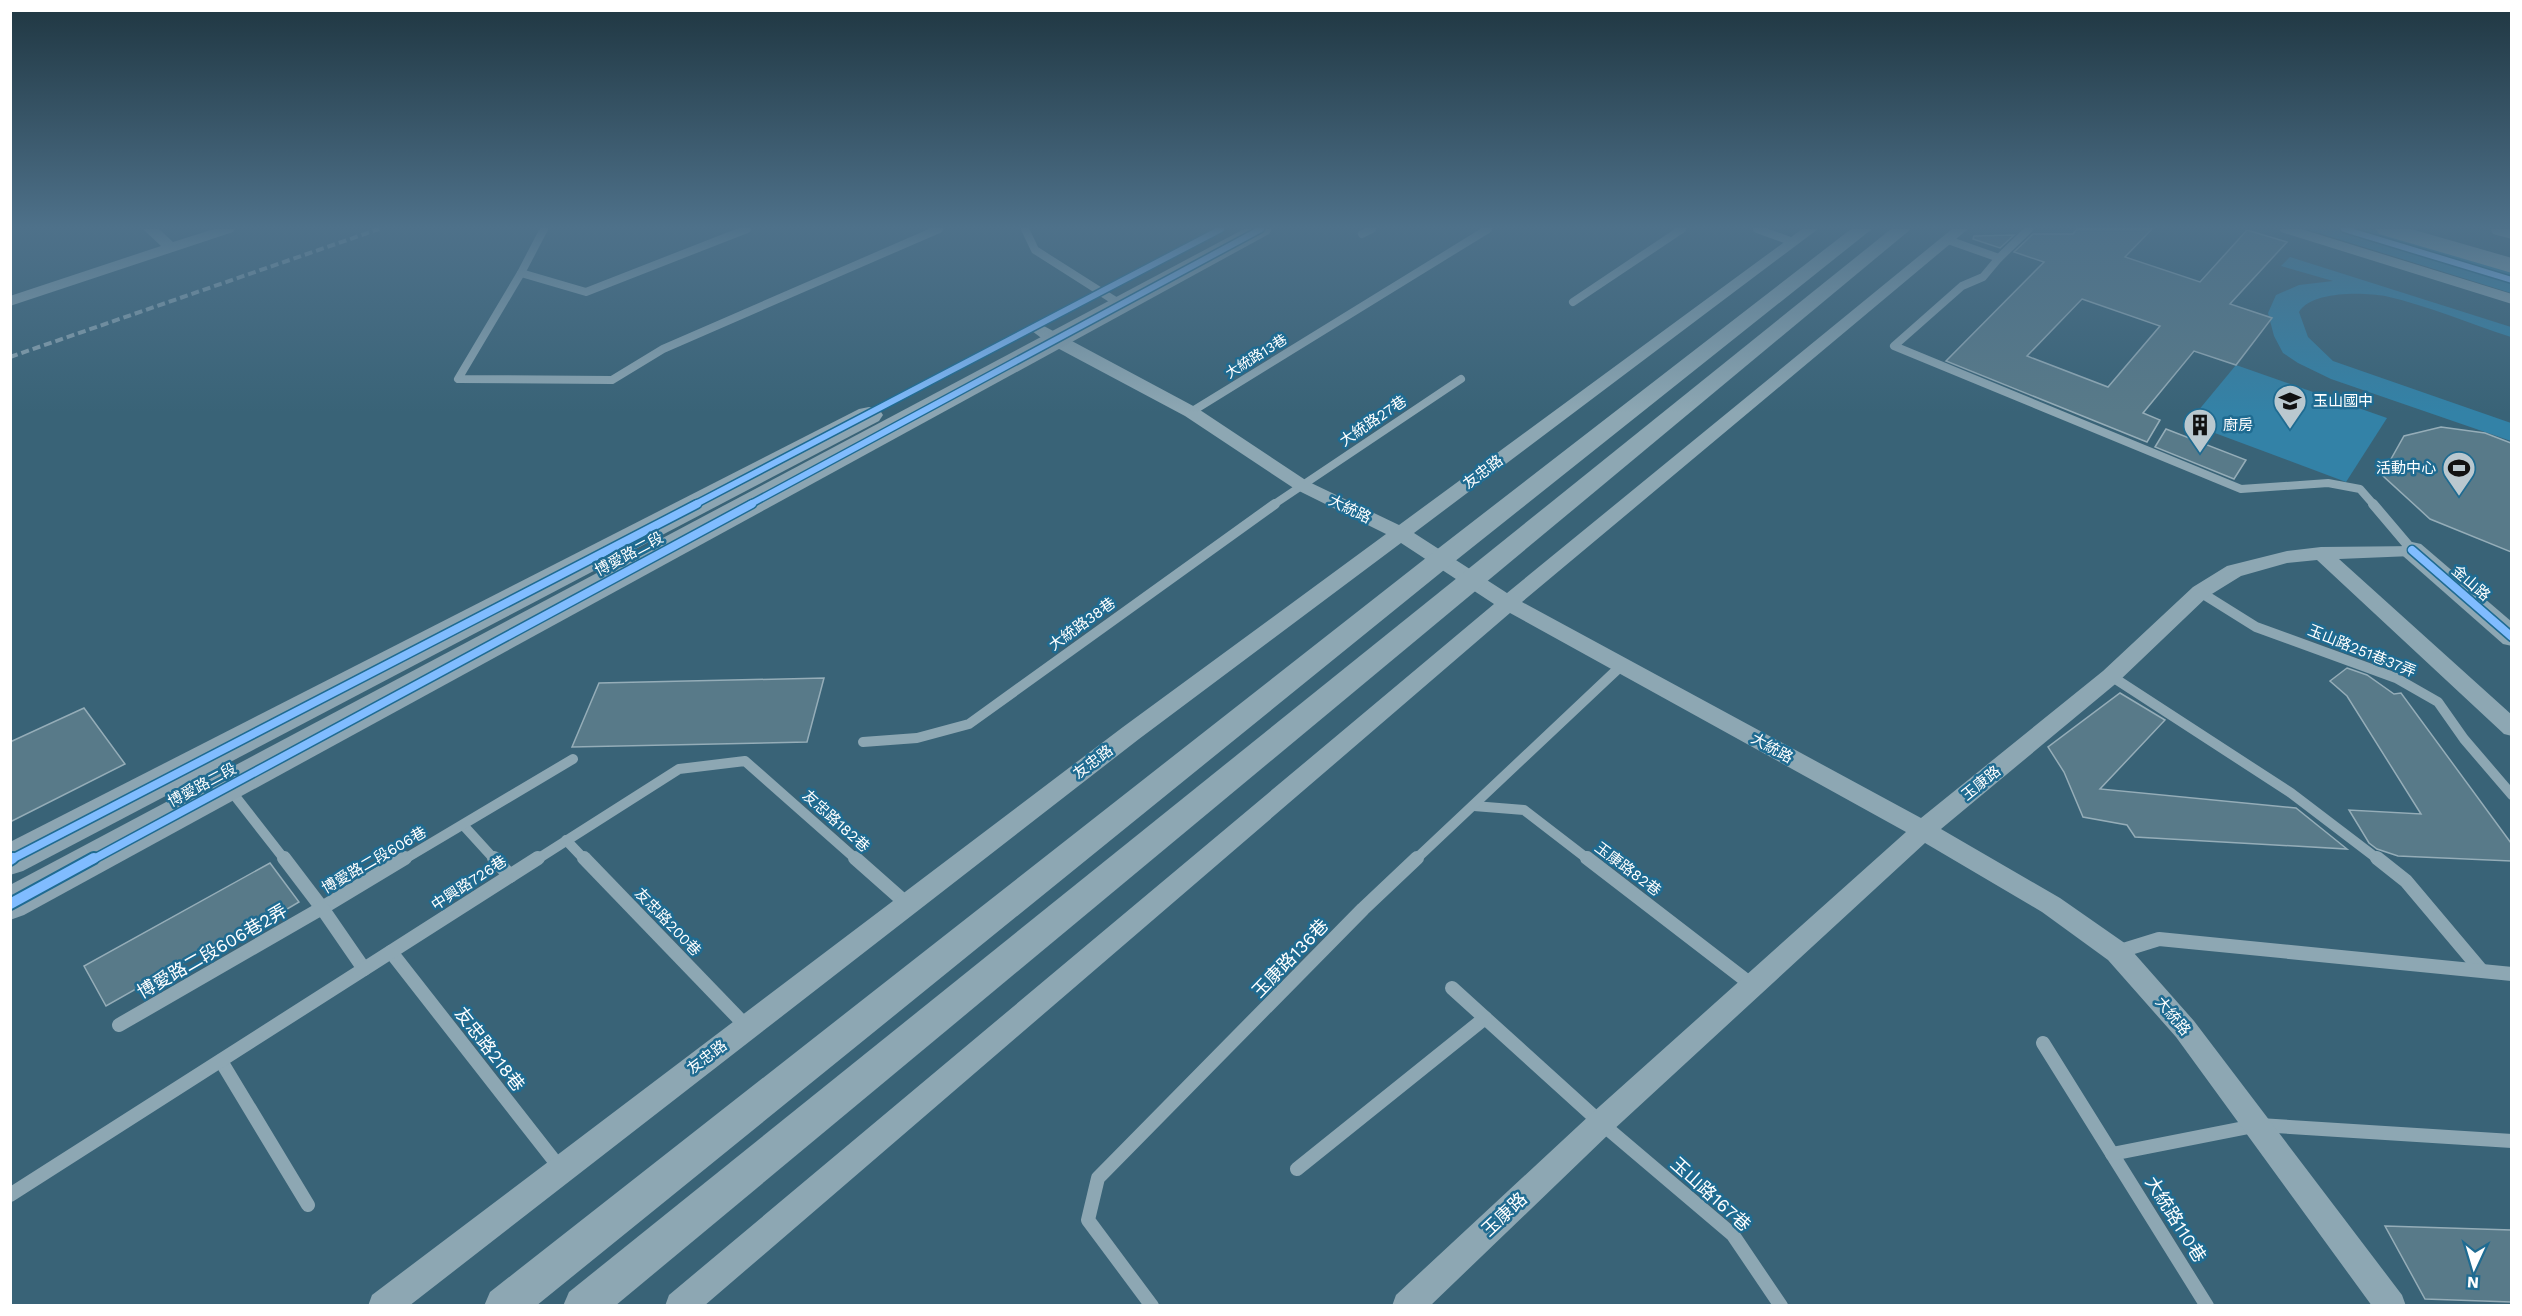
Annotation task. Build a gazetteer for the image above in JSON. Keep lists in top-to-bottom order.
{
  "streets": {
    "main road": ["博愛路二段"],
    "street": [
      "友忠路",
      "大統路",
      "金山路",
      "玉康路"
    ],
    "lane": [
      "大統路13巷",
      "大統路27巷",
      "大統路38巷",
      "玉山路251巷37弄",
      "友忠路182巷",
      "博愛路二段606巷",
      "玉康路82巷",
      "中興路726巷",
      "友忠路200巷",
      "博愛路二段606巷2弄",
      "玉康路136巷",
      "友忠路218巷",
      "玉山路167巷",
      "大統路110巷"
    ]
  },
  "crossings": [
    ["大統路13巷", "大統路"],
    ["大統路27巷", "大統路"],
    ["大統路27巷", "大統路38巷"],
    ["友忠路", "大統路"],
    ["友忠路", "友忠路182巷"],
    ["友忠路", "友忠路200巷"],
    ["友忠路", "友忠路218巷"],
    ["大統路", "博愛路二段"],
    ["大統路", "大統路38巷"],
    ["大統路", "玉康路"],
    ["大統路", "玉康路136巷"],
    ["博愛路二段", "博愛路二段606巷"],
    ["金山路", "玉康路"],
    ["玉山路251巷37弄", "玉康路"],
    ["玉康路", "玉康路82巷"],
    ["玉康路", "玉山路167巷"],
    ["友忠路182巷", "中興路726巷"],
    ["博愛路二段606巷", "博愛路二段606巷2弄"],
    ["玉康路82巷", "玉康路136巷"],
    ["中興路726巷", "友忠路200巷"],
    ["中興路726巷", "友忠路218巷"]
  ],
  "places": {
    "school or university": ["玉山國中"],
    "building": ["廚房"],
    "sports": ["活動中心"]
  },
  "north": "bottom"
}
